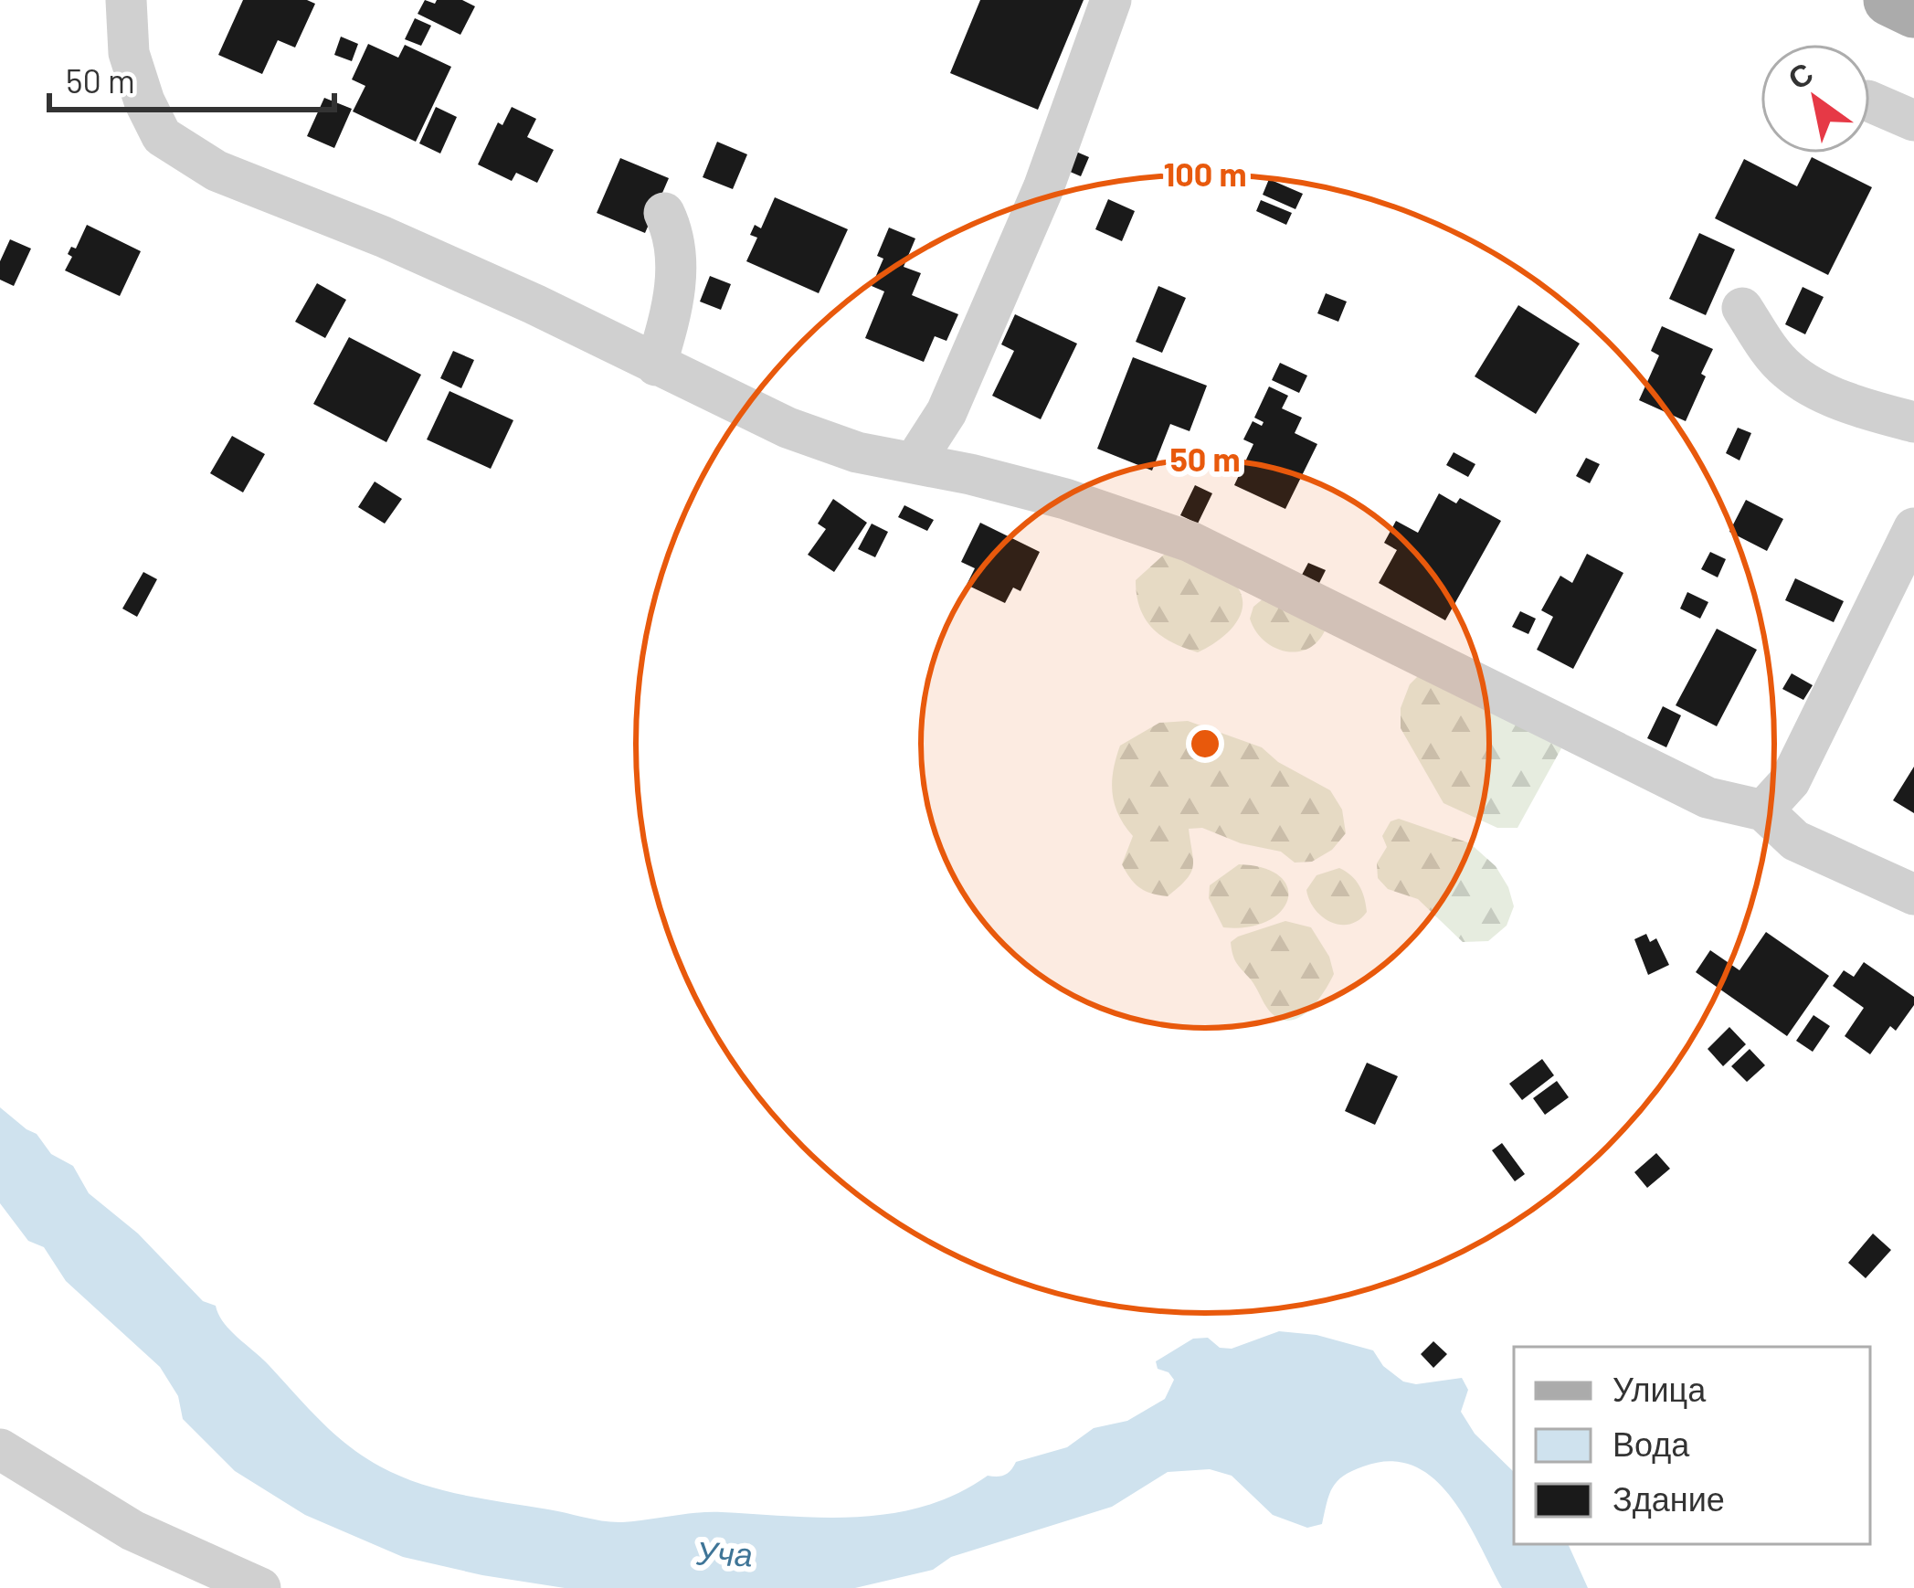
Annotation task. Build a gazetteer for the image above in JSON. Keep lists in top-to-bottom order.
{
  "water": ["Уча"],
  "legend": ["Улица", "Вода", "Здание"],
  "scale_bar": "50 m",
  "north": "top left",
  "rings": ["100 m", "50 m"]
}
